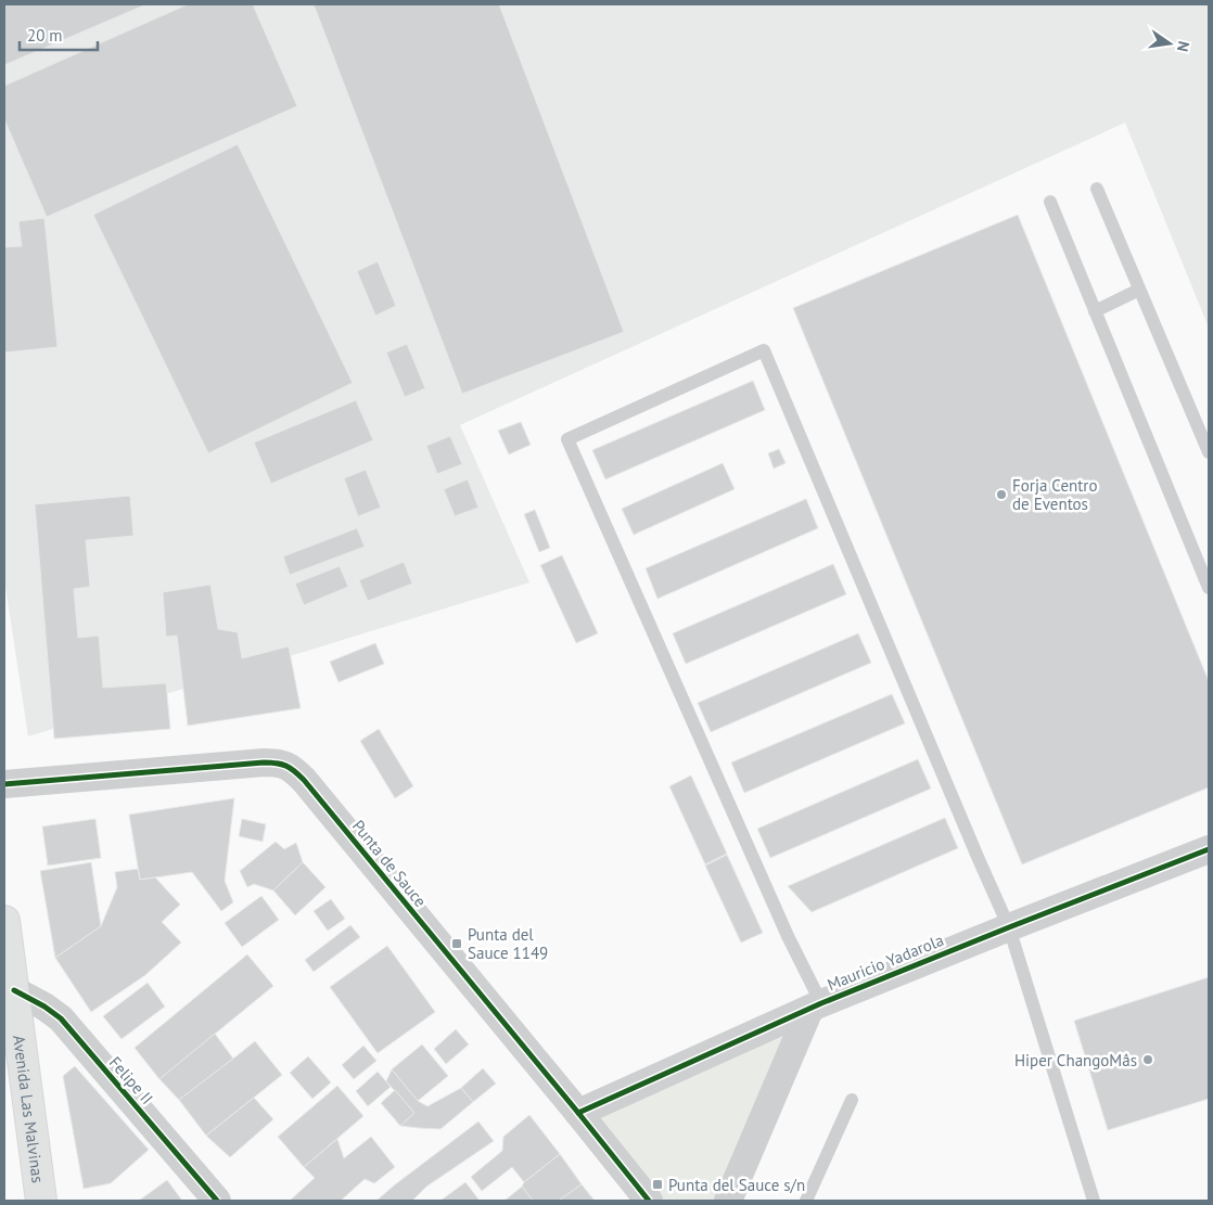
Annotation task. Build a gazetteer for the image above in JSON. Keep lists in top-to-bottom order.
{
  "streets": {
    "main road": ["Avenida Las Malvinas"],
    "street": ["Punta de Sauce", "Mauricio Yadarola", "Felipe II"]
  },
  "crossings": [
    ["Punta de Sauce", "Mauricio Yadarola"],
    ["Felipe II", "Avenida Las Malvinas"]
  ],
  "places": {
    "other": ["Forja Centro de Eventos", "Hiper ChangoMâs"],
    "transit": ["Punta del Sauce 1149", "Punta del Sauce s/n"]
  },
  "scale_bar": "20 m",
  "north": "right"
}
